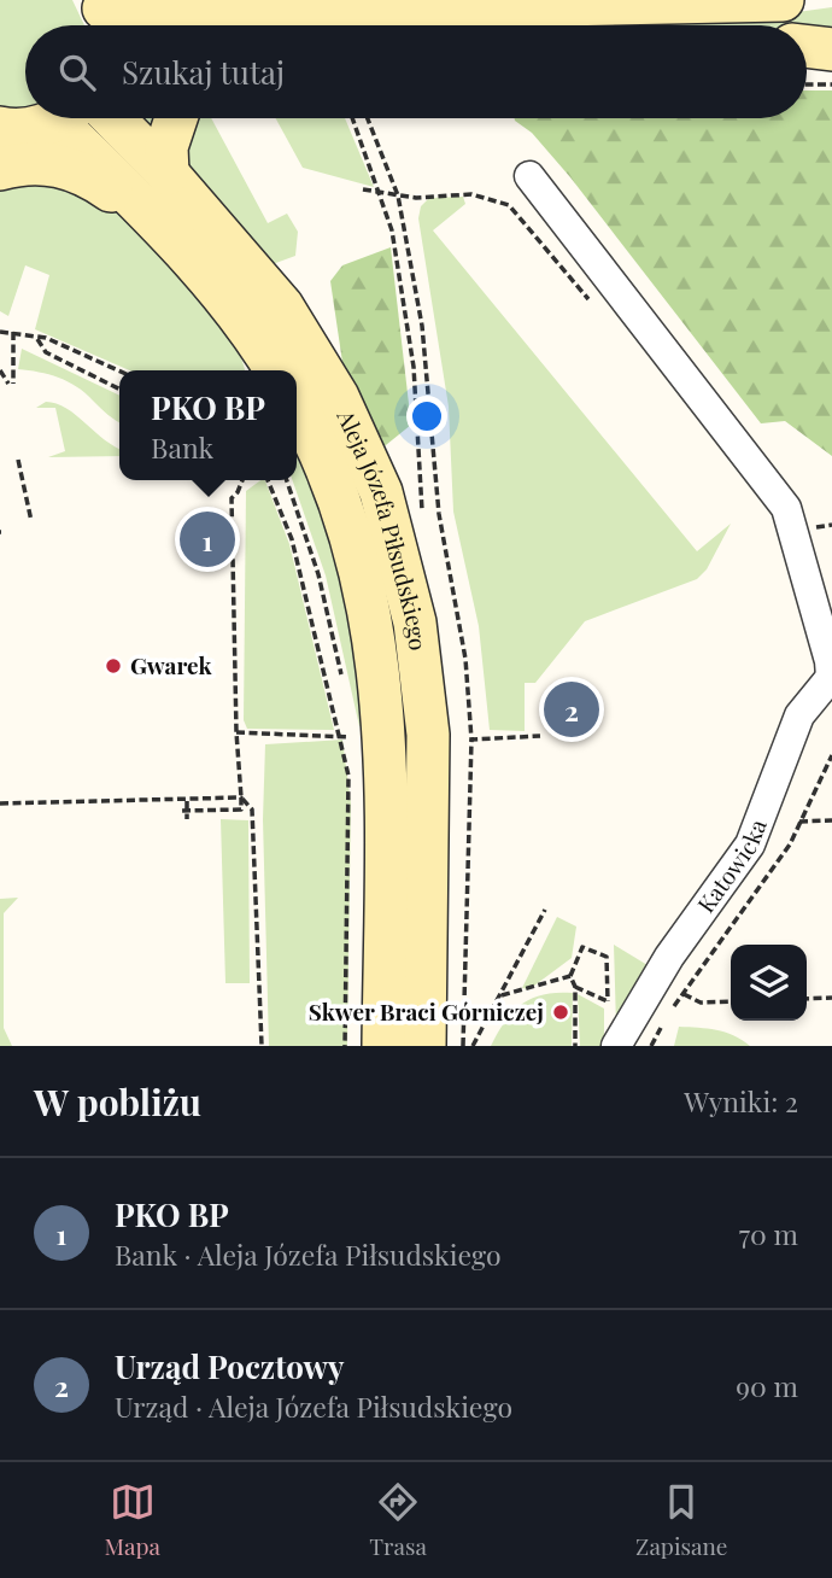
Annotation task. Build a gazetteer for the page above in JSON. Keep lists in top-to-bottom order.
{
  "streets": {
    "main road": ["Aleja Józefa Piłsudskiego"],
    "street": ["Katowicka"]
  },
  "places": ["Gwarek", "Skwer Braci Górniczej"],
  "page": {
    "search": "Szukaj tutaj",
    "popup": ["PKO BP", "Bank"],
    "pins": ["1", "2"],
    "heading": ["W pobliżu", "Wyniki: 2"],
    "list": [
      {
        "mark": "1",
        "name": "PKO BP",
        "note": "Bank · Aleja Józefa Piłsudskiego",
        "value": "70 m"
      },
      {
        "mark": "2",
        "name": "Urząd Pocztowy",
        "note": "Urząd · Aleja Józefa Piłsudskiego",
        "value": "90 m"
      }
    ],
    "nav": ["Mapa", "Trasa", "Zapisane"]
  }
}
